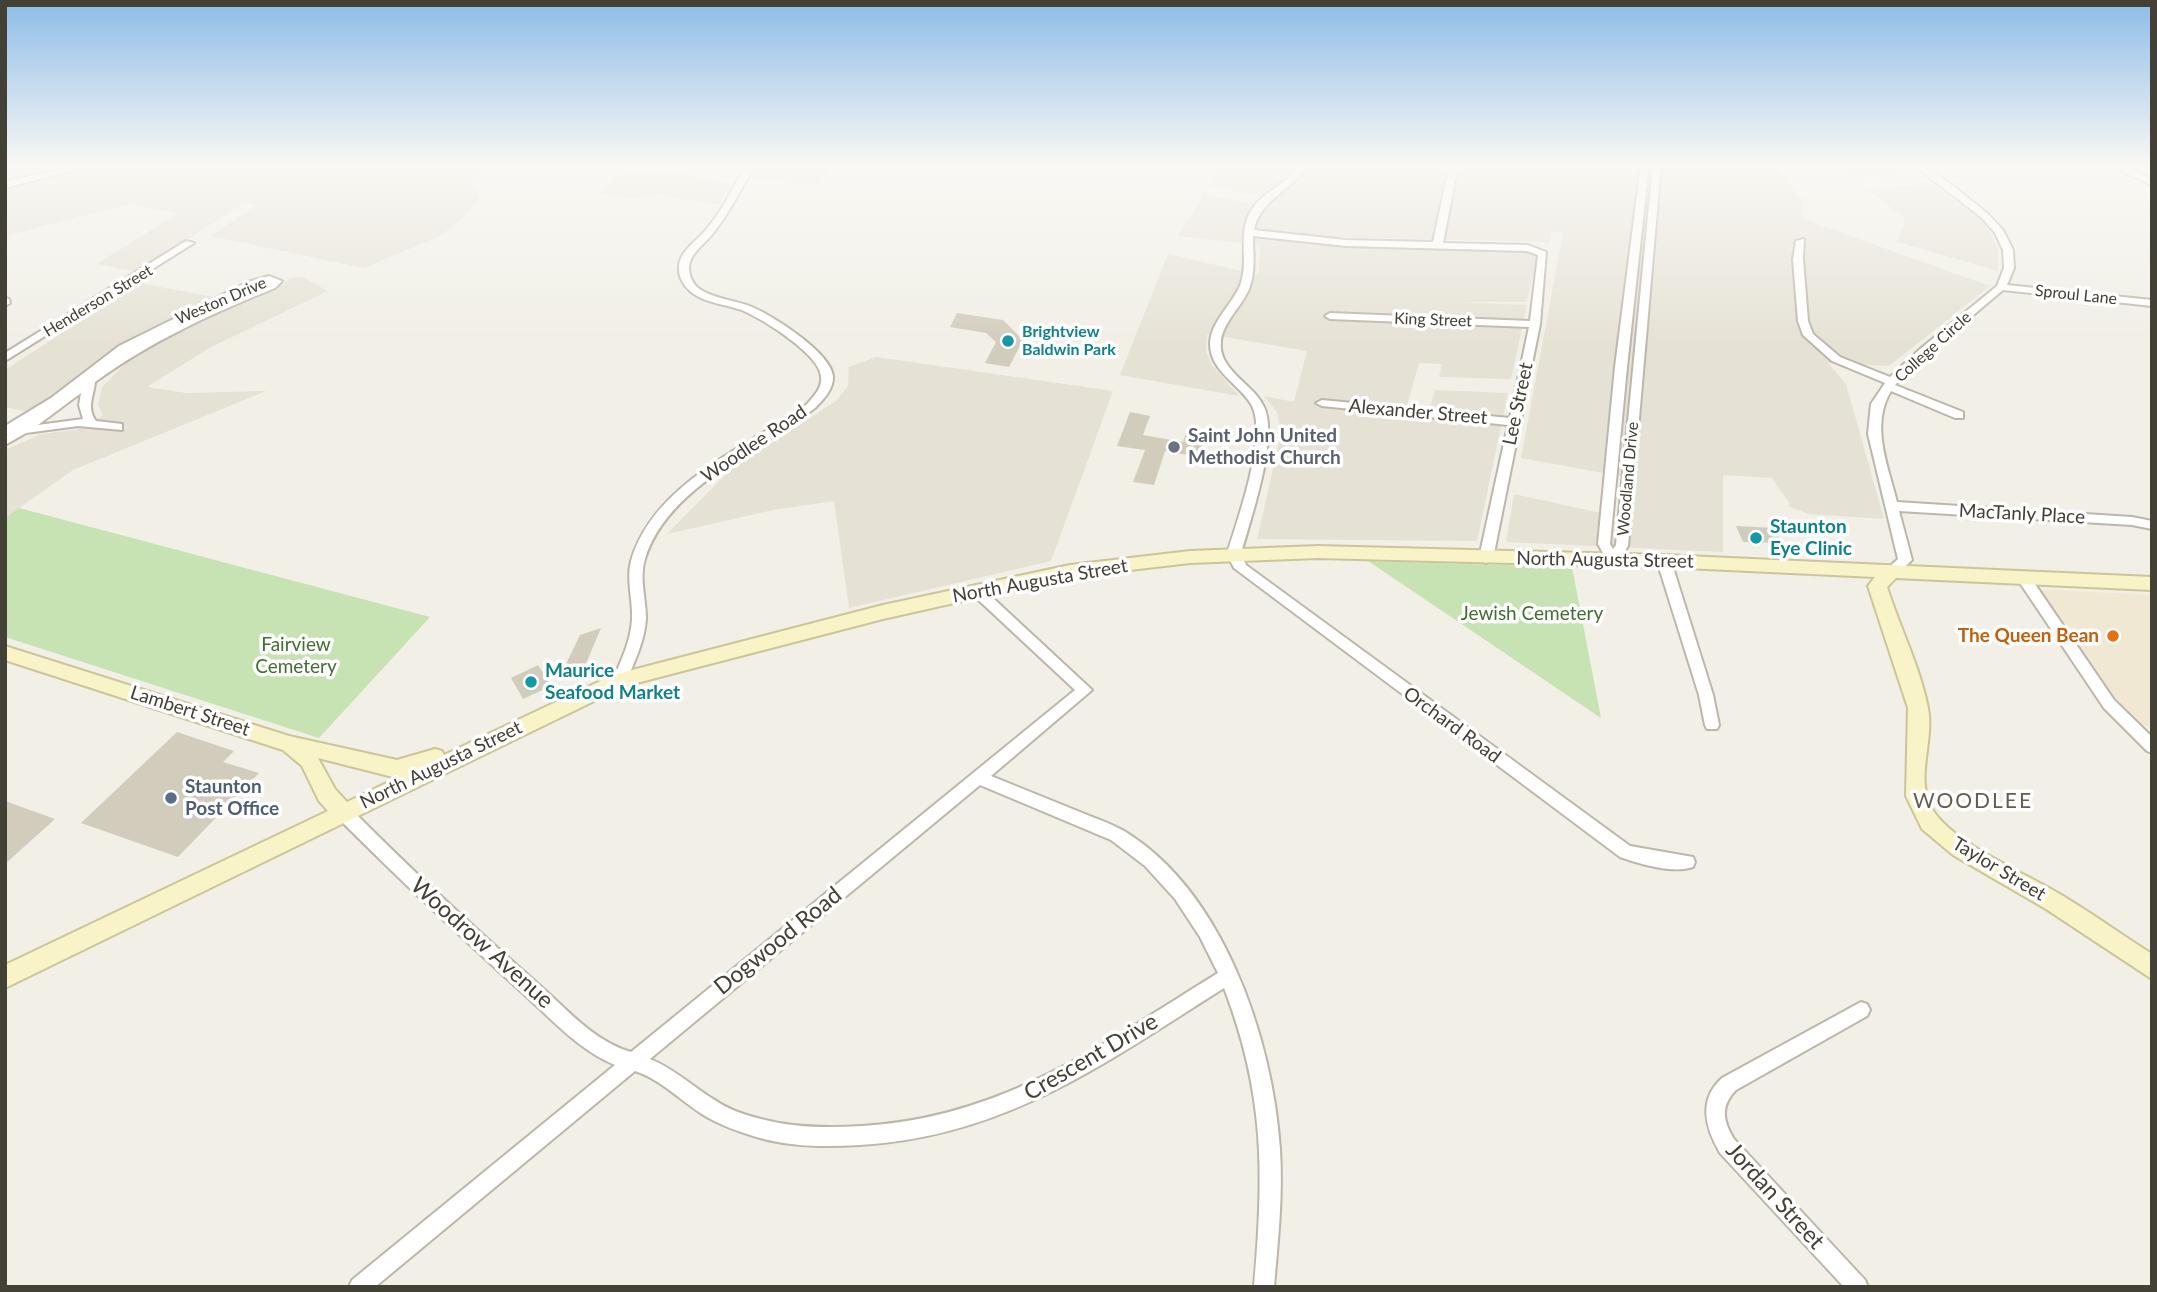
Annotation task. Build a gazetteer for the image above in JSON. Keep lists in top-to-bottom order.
{
  "streets": {
    "main road": ["North Augusta Street", "Lambert Street", "Taylor Street"],
    "street": [
      "Sproul Lane",
      "Henderson Street",
      "Weston Drive",
      "King Street",
      "College Circle",
      "Lee Street",
      "Alexander Street",
      "Woodlee Road",
      "Woodland Drive",
      "MacTanly Place",
      "Orchard Road",
      "Dogwood Road",
      "Woodrow Avenue",
      "Crescent Drive",
      "Jordan Street"
    ]
  },
  "crossings": [
    ["Sproul Lane", "College Circle"],
    ["King Street", "Lee Street"],
    ["College Circle", "MacTanly Place"],
    ["College Circle", "North Augusta Street"],
    ["College Circle", "Taylor Street"],
    ["Lee Street", "Alexander Street"],
    ["Lee Street", "North Augusta Street"],
    ["Woodlee Road", "North Augusta Street"],
    ["Woodland Drive", "North Augusta Street"],
    ["North Augusta Street", "Lambert Street"],
    ["North Augusta Street", "Orchard Road"],
    ["North Augusta Street", "Taylor Street"],
    ["North Augusta Street", "Dogwood Road"],
    ["North Augusta Street", "Woodrow Avenue"],
    ["Lambert Street", "Woodrow Avenue"],
    ["Dogwood Road", "Woodrow Avenue"],
    ["Dogwood Road", "Crescent Drive"],
    ["Woodrow Avenue", "Crescent Drive"]
  ],
  "districts": ["WOODLEE"],
  "parks": ["Jewish Cemetery", "Fairview Cemetery"],
  "places": [
    "Brightview Baldwin Park",
    "Saint John United Methodist Church",
    "Staunton Eye Clinic",
    "The Queen Bean",
    "Maurice Seafood Market",
    "Staunton Post Office"
  ]
}
